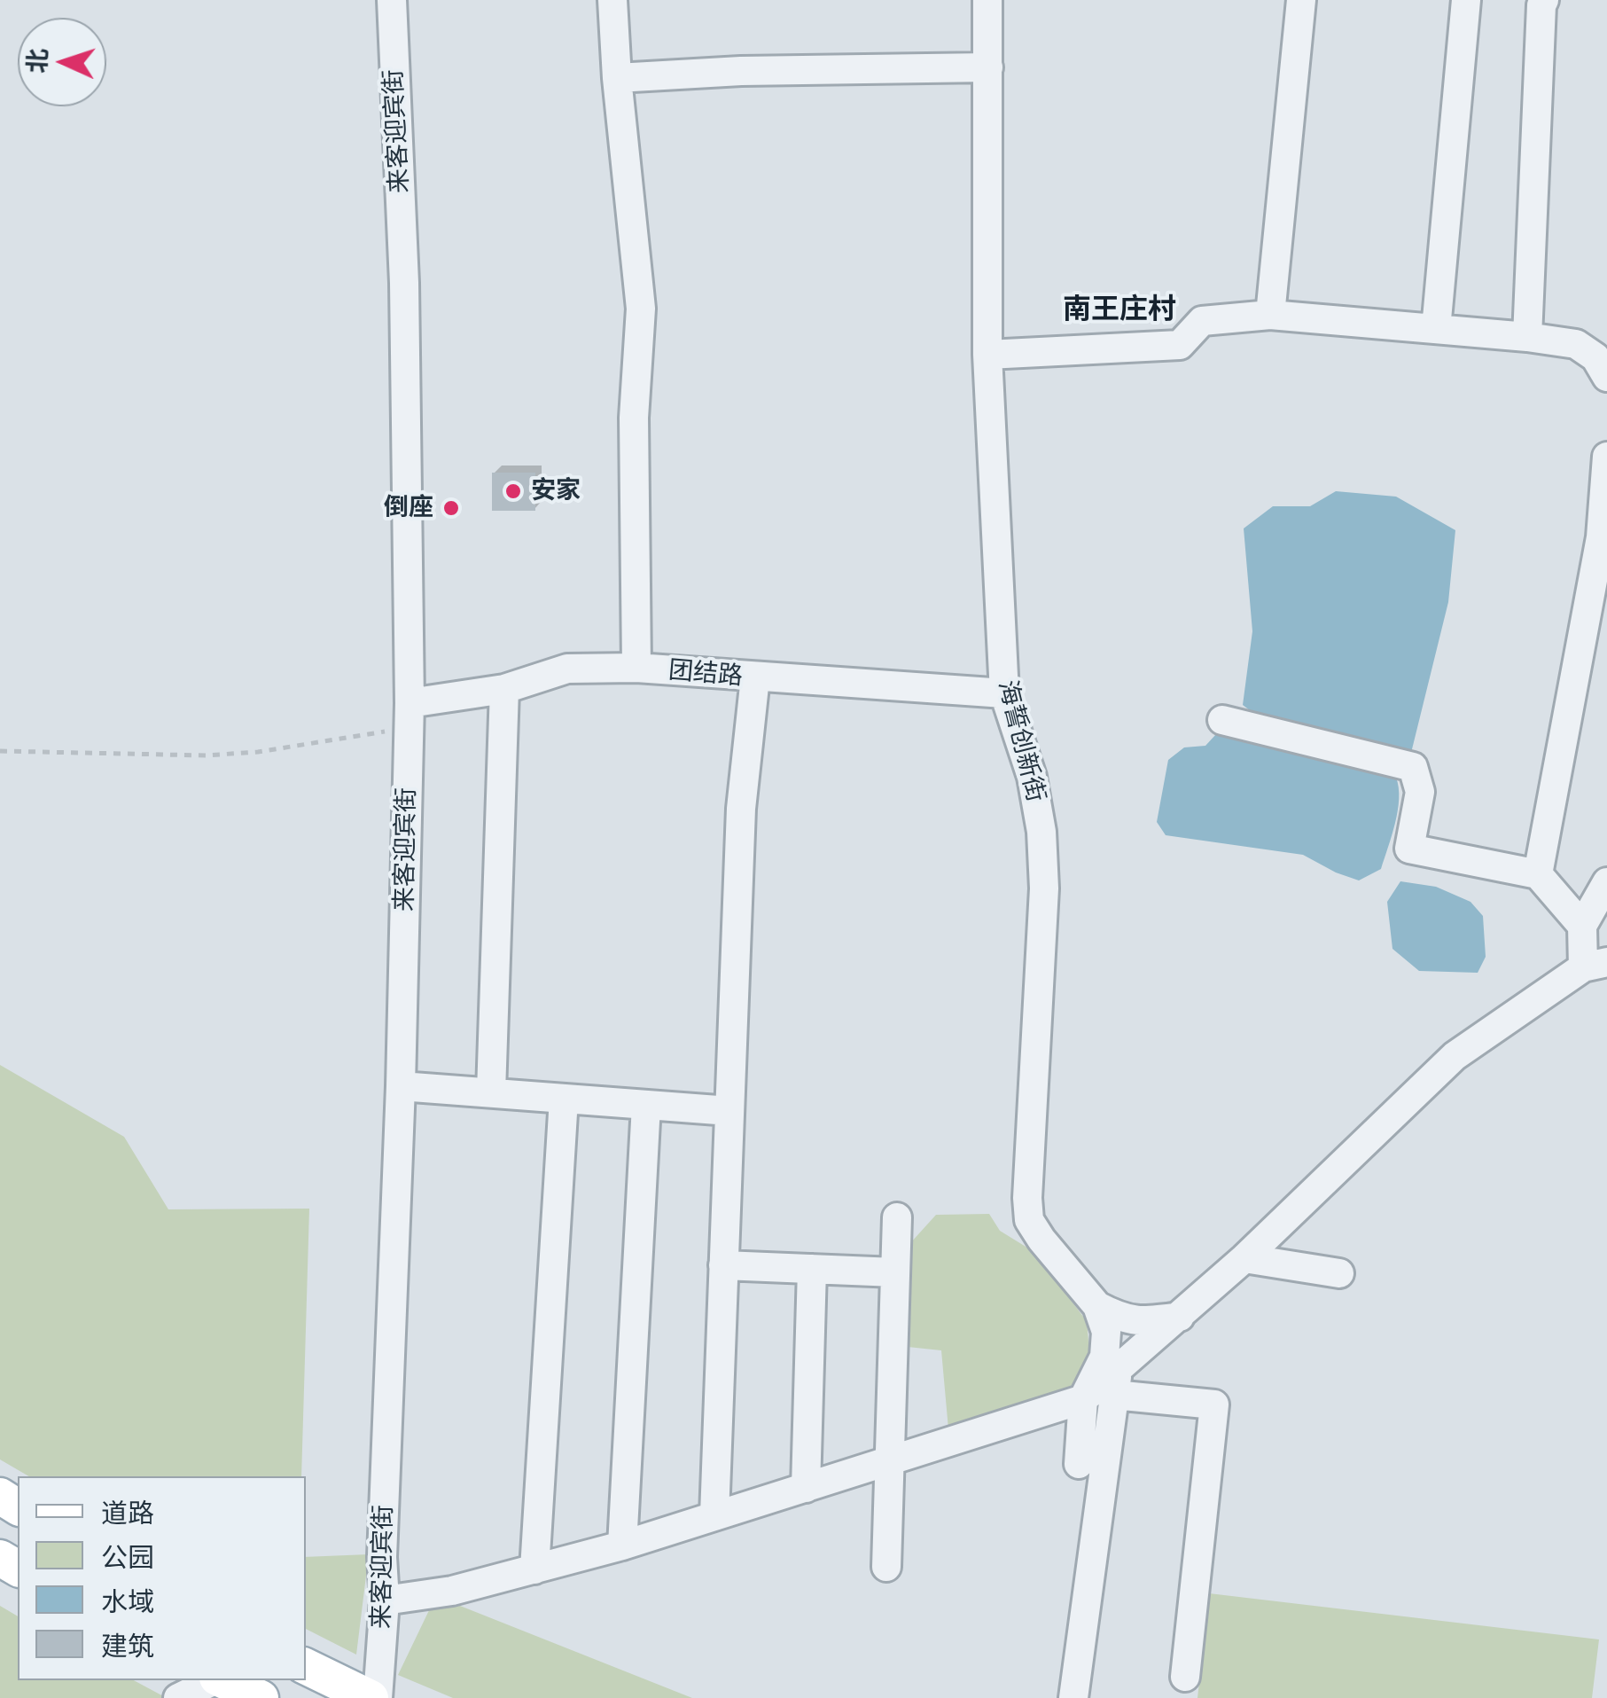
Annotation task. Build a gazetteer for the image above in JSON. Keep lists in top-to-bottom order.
{
  "streets": {
    "street": ["来客迎宾街", "团结路", "海誓创新街"]
  },
  "crossings": [
    ["来客迎宾街", "团结路"],
    ["团结路", "海誓创新街"]
  ],
  "districts": ["南王庄村"],
  "places": ["安家", "倒座"],
  "legend": [
    "道路",
    "公园",
    "水域",
    "建筑"
  ],
  "north": "left"
}
